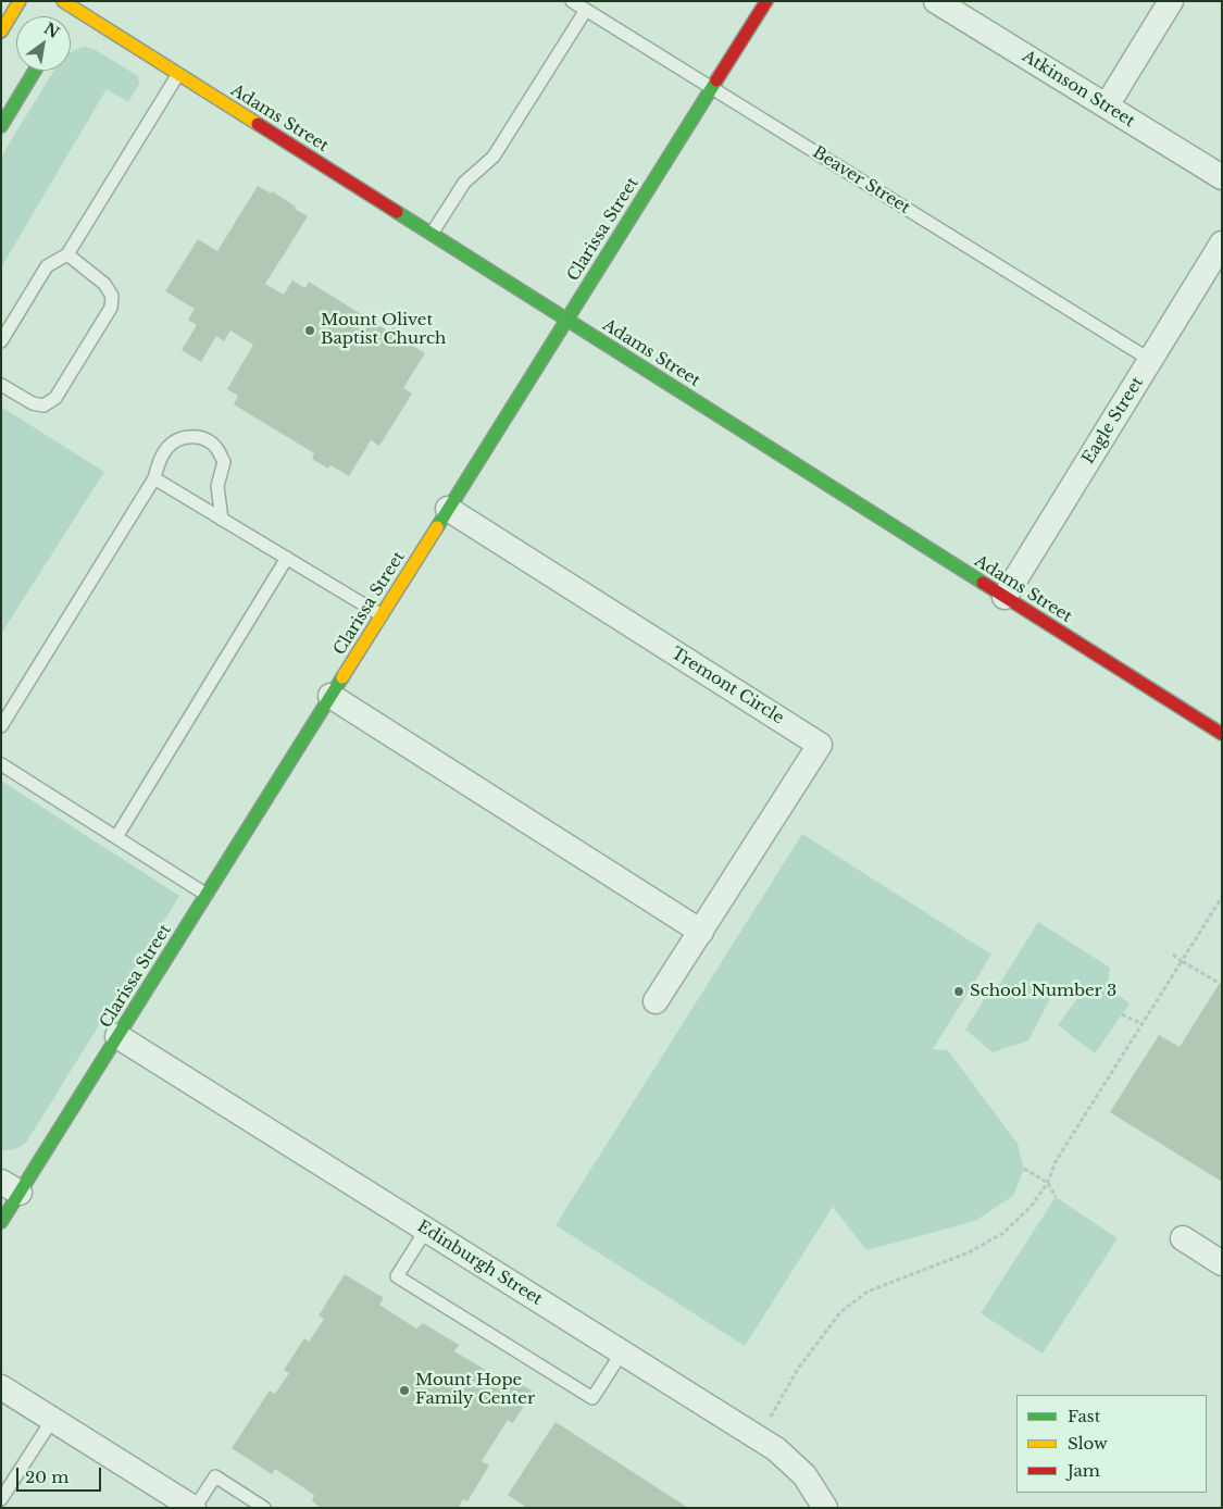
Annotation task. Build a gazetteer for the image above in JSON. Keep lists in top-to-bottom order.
{
  "streets": {
    "street": [
      "Atkinson Street",
      "Adams Street",
      "Clarissa Street",
      "Eagle Street",
      "Tremont Circle",
      "Edinburgh Street"
    ],
    "lane": ["Beaver Street"]
  },
  "crossings": [
    ["Adams Street", "Clarissa Street"],
    ["Adams Street", "Eagle Street"],
    ["Beaver Street", "Clarissa Street"],
    ["Beaver Street", "Eagle Street"],
    ["Clarissa Street", "Tremont Circle"],
    ["Clarissa Street", "Edinburgh Street"]
  ],
  "places": ["Mount Olivet Baptist Church", "School Number 3", "Mount Hope Family Center"],
  "legend": ["Fast", "Slow", "Jam"],
  "scale_bar": "20 m",
  "north": "top right"
}
